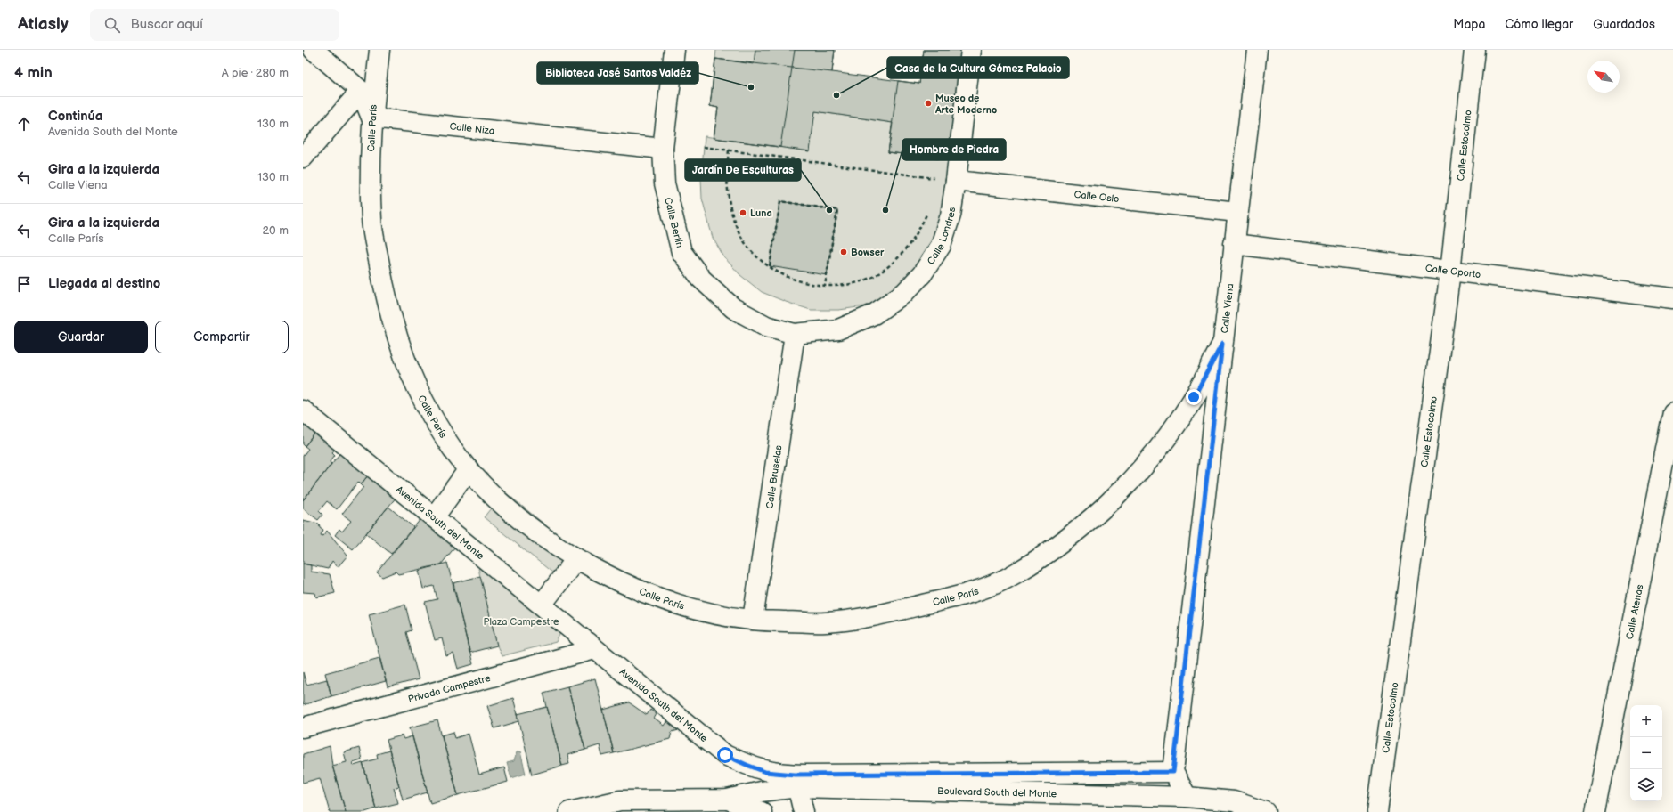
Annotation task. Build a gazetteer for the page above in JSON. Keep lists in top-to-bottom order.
{
  "streets": {
    "main road": [
      "Calle París",
      "Calle Niza",
      "Calle Estocolmo",
      "Calle Oslo",
      "Calle Berlín",
      "Calle Londres",
      "Calle Oporto",
      "Calle Viena",
      "Calle Bruselas",
      "Avenida South del Monte",
      "Calle Atenas",
      "Privada Campestre",
      "Boulevard South del Monte"
    ]
  },
  "crossings": [
    ["Calle París", "Calle Niza"],
    ["Calle París", "Calle Viena"],
    ["Calle París", "Calle Bruselas"],
    ["Calle Niza", "Calle Berlín"],
    ["Calle Estocolmo", "Calle Oporto"],
    ["Calle Oslo", "Calle Londres"],
    ["Calle Oslo", "Calle Viena"],
    ["Calle Berlín", "Calle Londres"],
    ["Calle Berlín", "Calle Bruselas"],
    ["Calle Londres", "Calle Bruselas"],
    ["Calle Oporto", "Calle Viena"],
    ["Calle Viena", "Avenida South del Monte"],
    ["Avenida South del Monte", "Privada Campestre"],
    ["Avenida South del Monte", "Boulevard South del Monte"]
  ],
  "parks": ["Plaza Campestre"],
  "places": [
    "Biblioteca José Santos Valdéz",
    "Casa de la Cultura Gómez Palacio",
    "Museo de Arte Moderno",
    "Jardín De Esculturas",
    "Hombre de Piedra",
    "Luna",
    "Bowser"
  ],
  "north": "top left",
  "page": {
    "header": "Atlasly",
    "search": "Buscar aquí",
    "nav": ["Mapa", "Cómo llegar", "Guardados"],
    "heading": ["4 min", "A pie · 280 m"],
    "list": [
      ["Continúa", "Avenida South del Monte", "130 m"],
      ["Gira a la izquierda", "Calle Viena", "130 m"],
      ["Gira a la izquierda", "Calle París", "20 m"],
      "Llegada al destino"
    ],
    "buttons": ["Guardar", "Compartir"],
    "map_buttons": ["+", "−"]
  }
}
